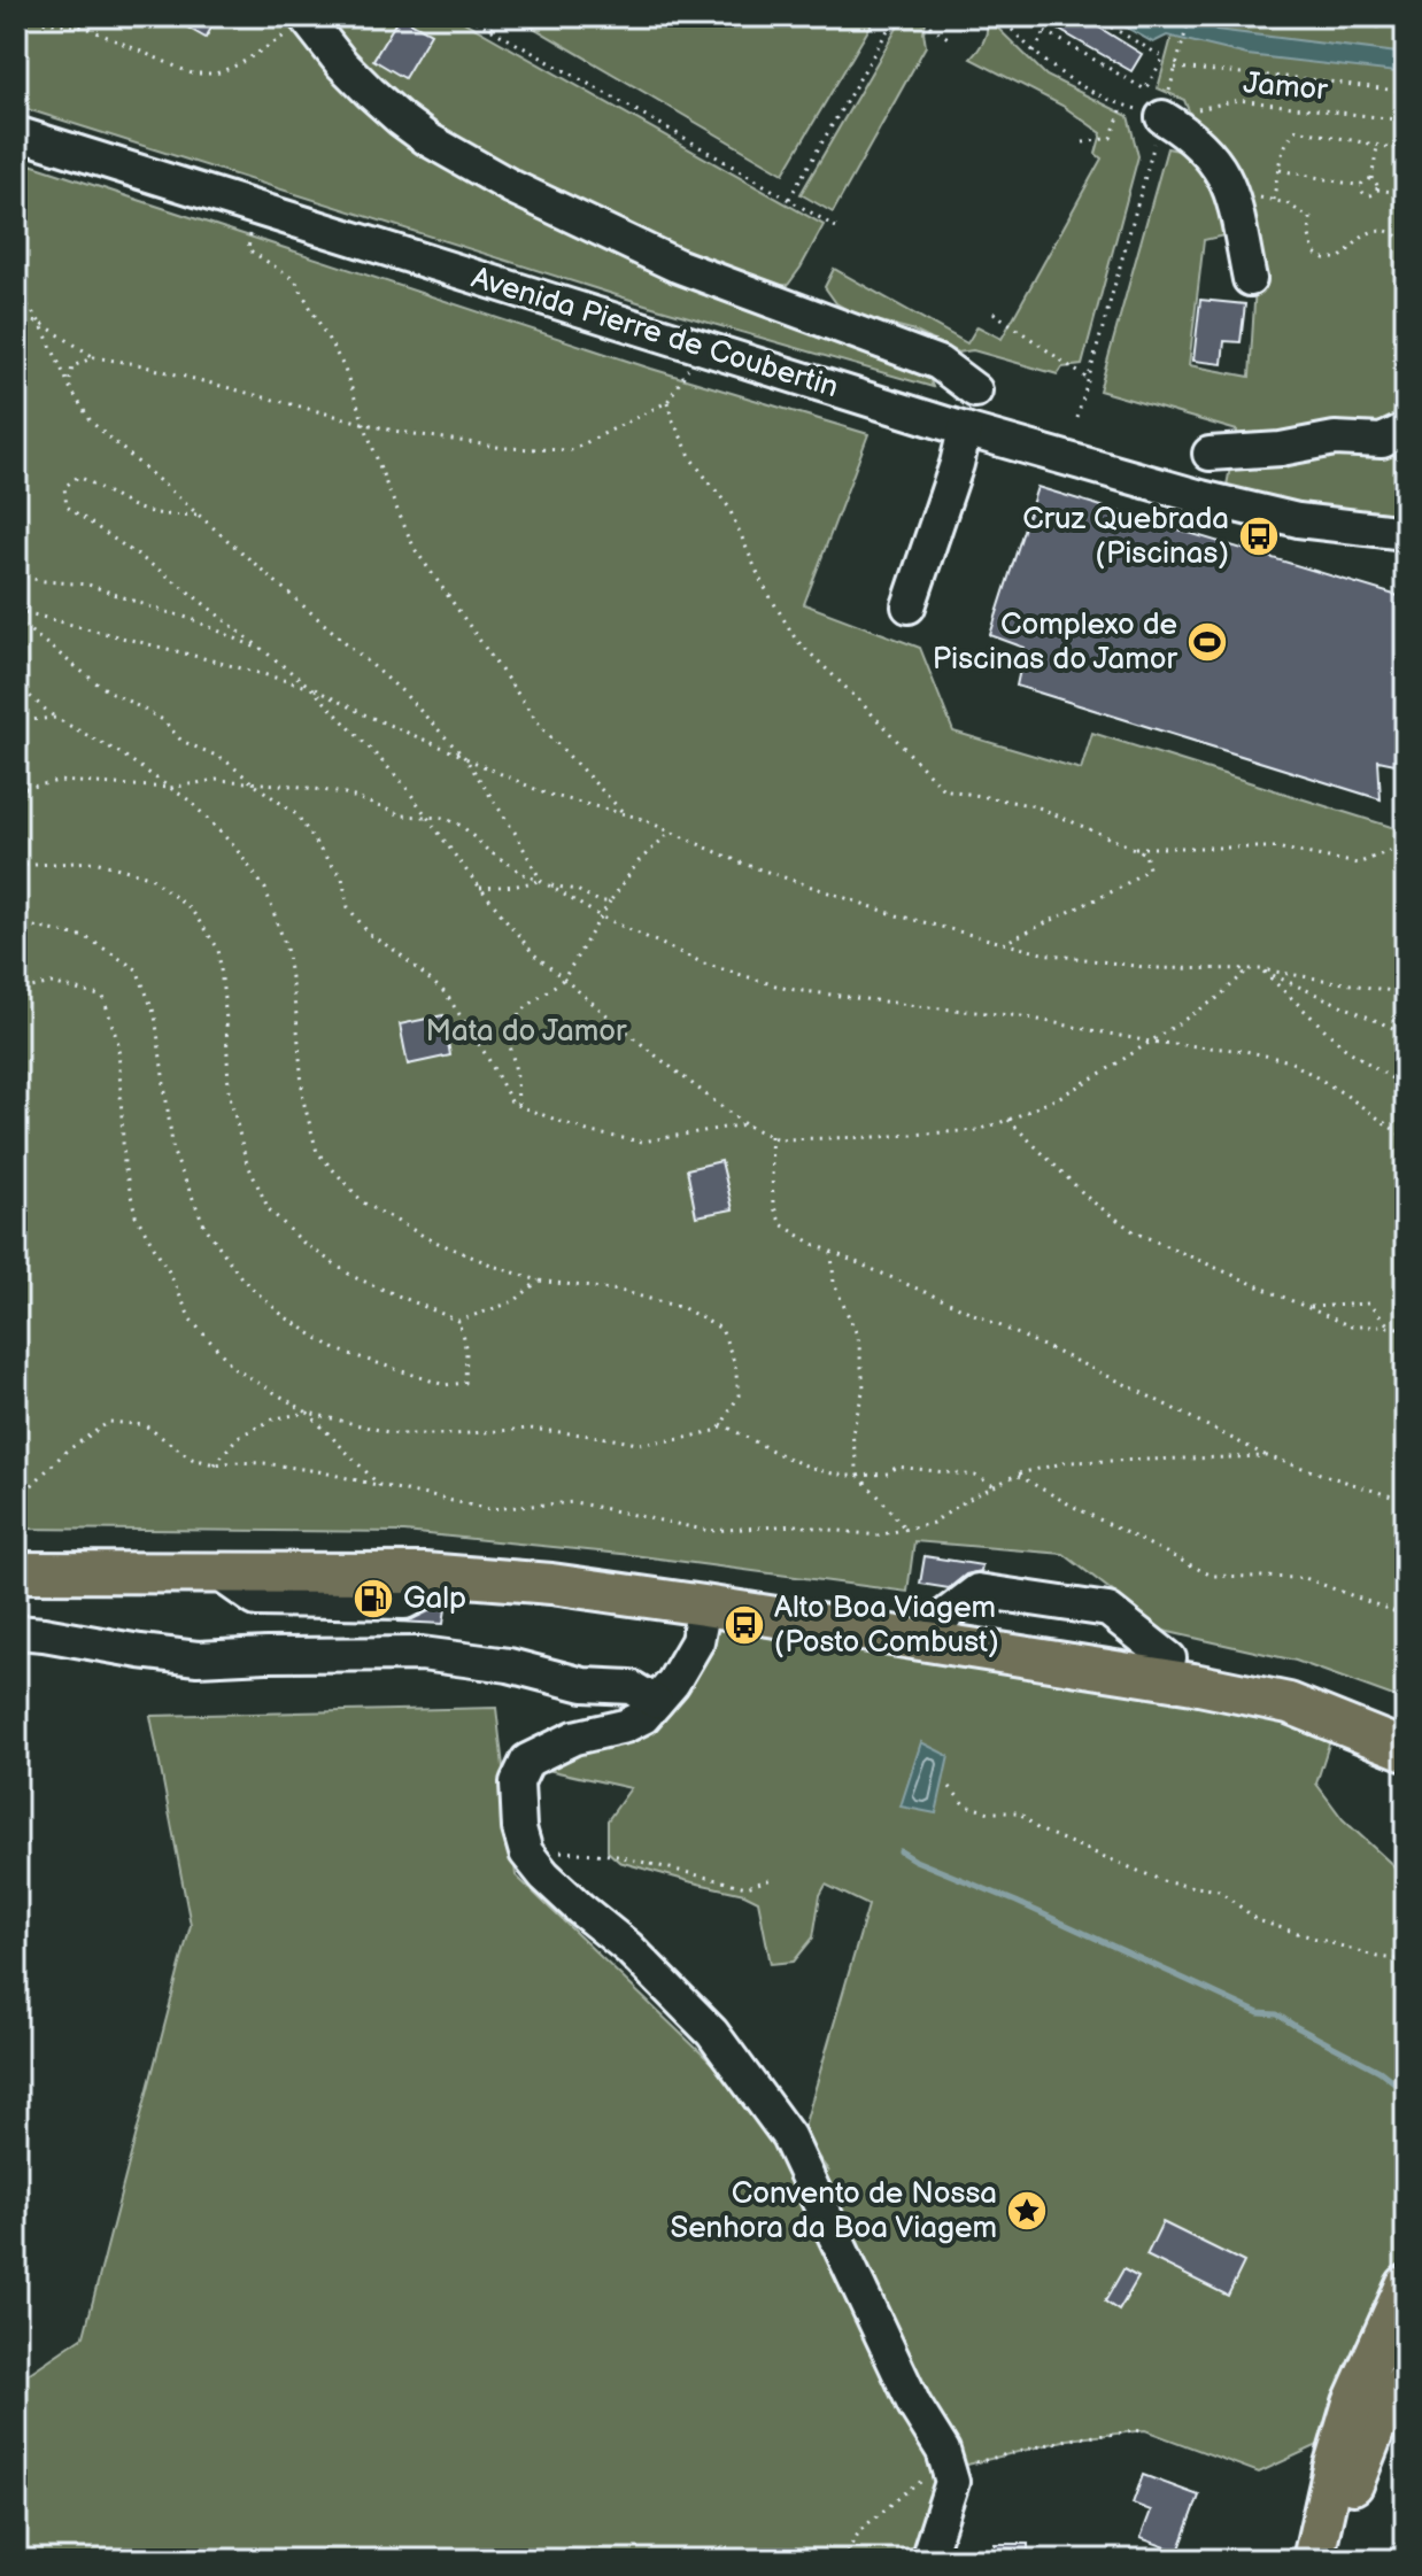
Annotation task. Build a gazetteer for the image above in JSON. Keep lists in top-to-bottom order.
{
  "streets": {
    "street": ["Avenida Pierre de Coubertin"],
    "path": ["Jamor"]
  },
  "parks": ["Mata do Jamor"],
  "places": {
    "bus stop": ["Cruz Quebrada (Piscinas)", "Alto Boa Viagem (Posto Combust)"],
    "sports": ["Complexo de Piscinas do Jamor"],
    "fuel station": ["Galp"],
    "place": ["Convento de Nossa Senhora da Boa Viagem"]
  }
}
